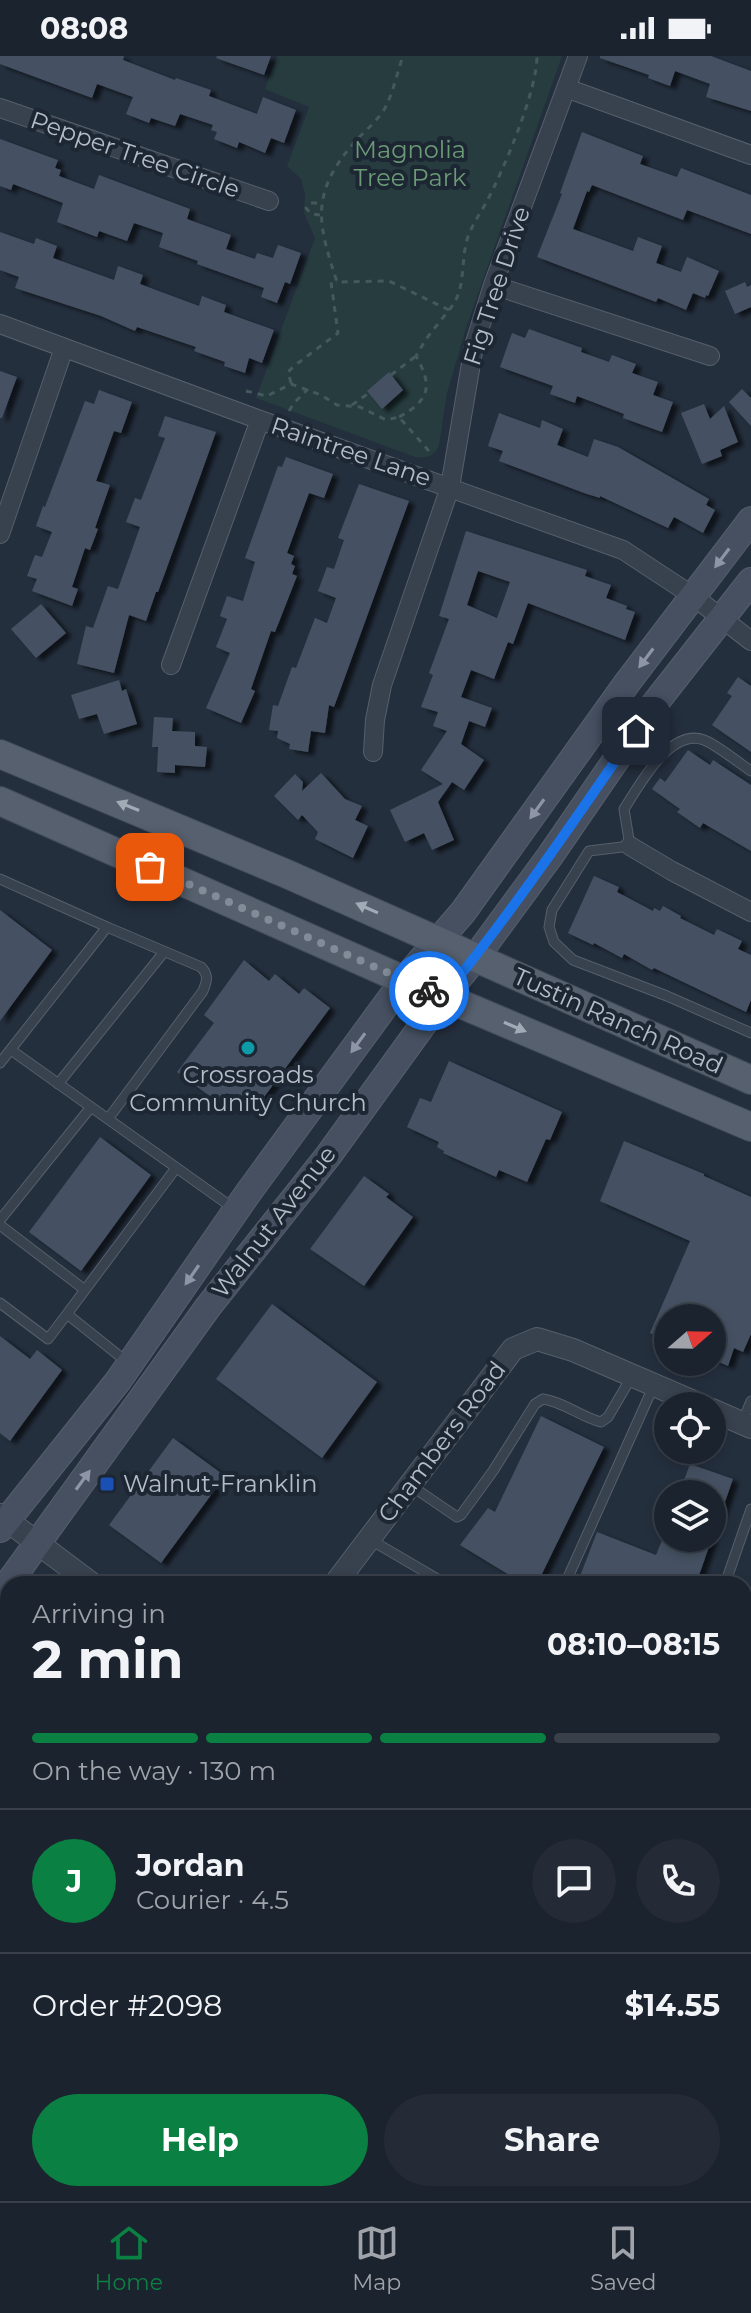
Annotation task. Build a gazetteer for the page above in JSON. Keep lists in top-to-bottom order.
{
  "streets": {
    "main road": ["Tustin Ranch Road", "Walnut Avenue"],
    "street": [
      "Pepper Tree Circle",
      "Fig Tree Drive",
      "Raintree Lane",
      "Chambers Road"
    ]
  },
  "crossings": [
    ["Fig Tree Drive", "Raintree Lane"],
    ["Raintree Lane", "Walnut Avenue"],
    ["Tustin Ranch Road", "Walnut Avenue"]
  ],
  "parks": ["Magnolia Tree Park"],
  "places": {
    "other": ["Crossroads Community Church"],
    "transit": ["Walnut-Franklin"]
  },
  "north": "right",
  "page": {
    "status": "08:08",
    "heading": ["2 min", "Arriving in", "08:10–08:15"],
    "panel": [
      "Jordan",
      "Courier · 4.5",
      "Order #2098",
      "$14.55"
    ],
    "bar": "On the way · 130 m",
    "round": "J",
    "buttons": ["Help", "Share"],
    "tabs": ["Home", "Map", "Saved"]
  }
}
